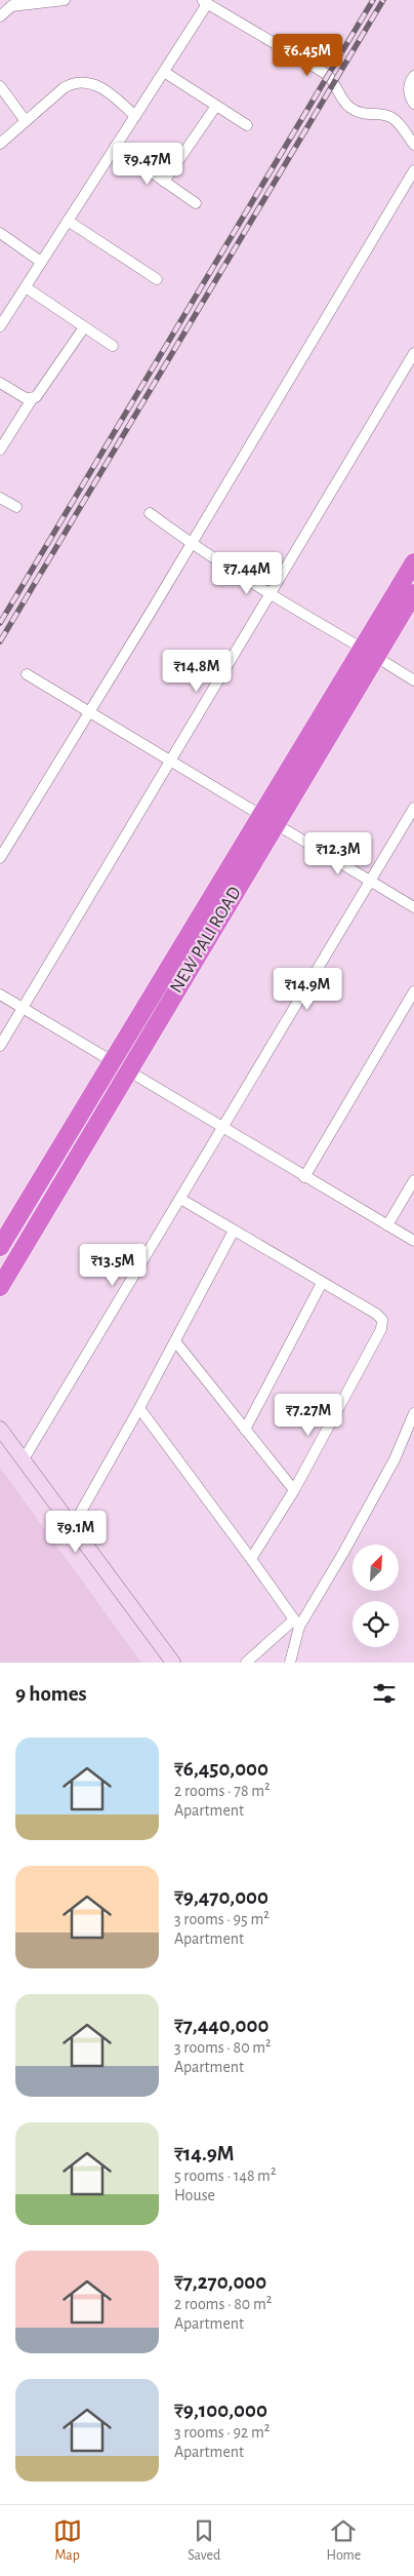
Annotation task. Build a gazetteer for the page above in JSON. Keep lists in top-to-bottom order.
{
  "streets": {
    "highway": ["NEW PALI ROAD"]
  },
  "north": "top right",
  "page": {
    "price": [
      "₹6.45M",
      "₹9.47M",
      "₹7.44M",
      "₹14.8M",
      "₹12.3M",
      "₹14.9M",
      "₹13.5M",
      "₹7.27M",
      "₹9.1M"
    ],
    "heading": "9 homes",
    "list": [
      {
        "name": "₹6,450,000",
        "note": "2 rooms · 78 m² · Apartment"
      },
      {
        "name": "₹9,470,000",
        "note": "3 rooms · 95 m² · Apartment"
      },
      {
        "name": "₹7,440,000",
        "note": "3 rooms · 80 m² · Apartment"
      },
      {
        "name": "₹14.9M",
        "note": "5 rooms · 148 m² · House"
      },
      {
        "name": "₹7,270,000",
        "note": "2 rooms · 80 m² · Apartment"
      },
      {
        "name": "₹9,100,000",
        "note": "3 rooms · 92 m² · Apartment"
      }
    ],
    "tabs": ["Map", "Saved", "Home"]
  }
}
